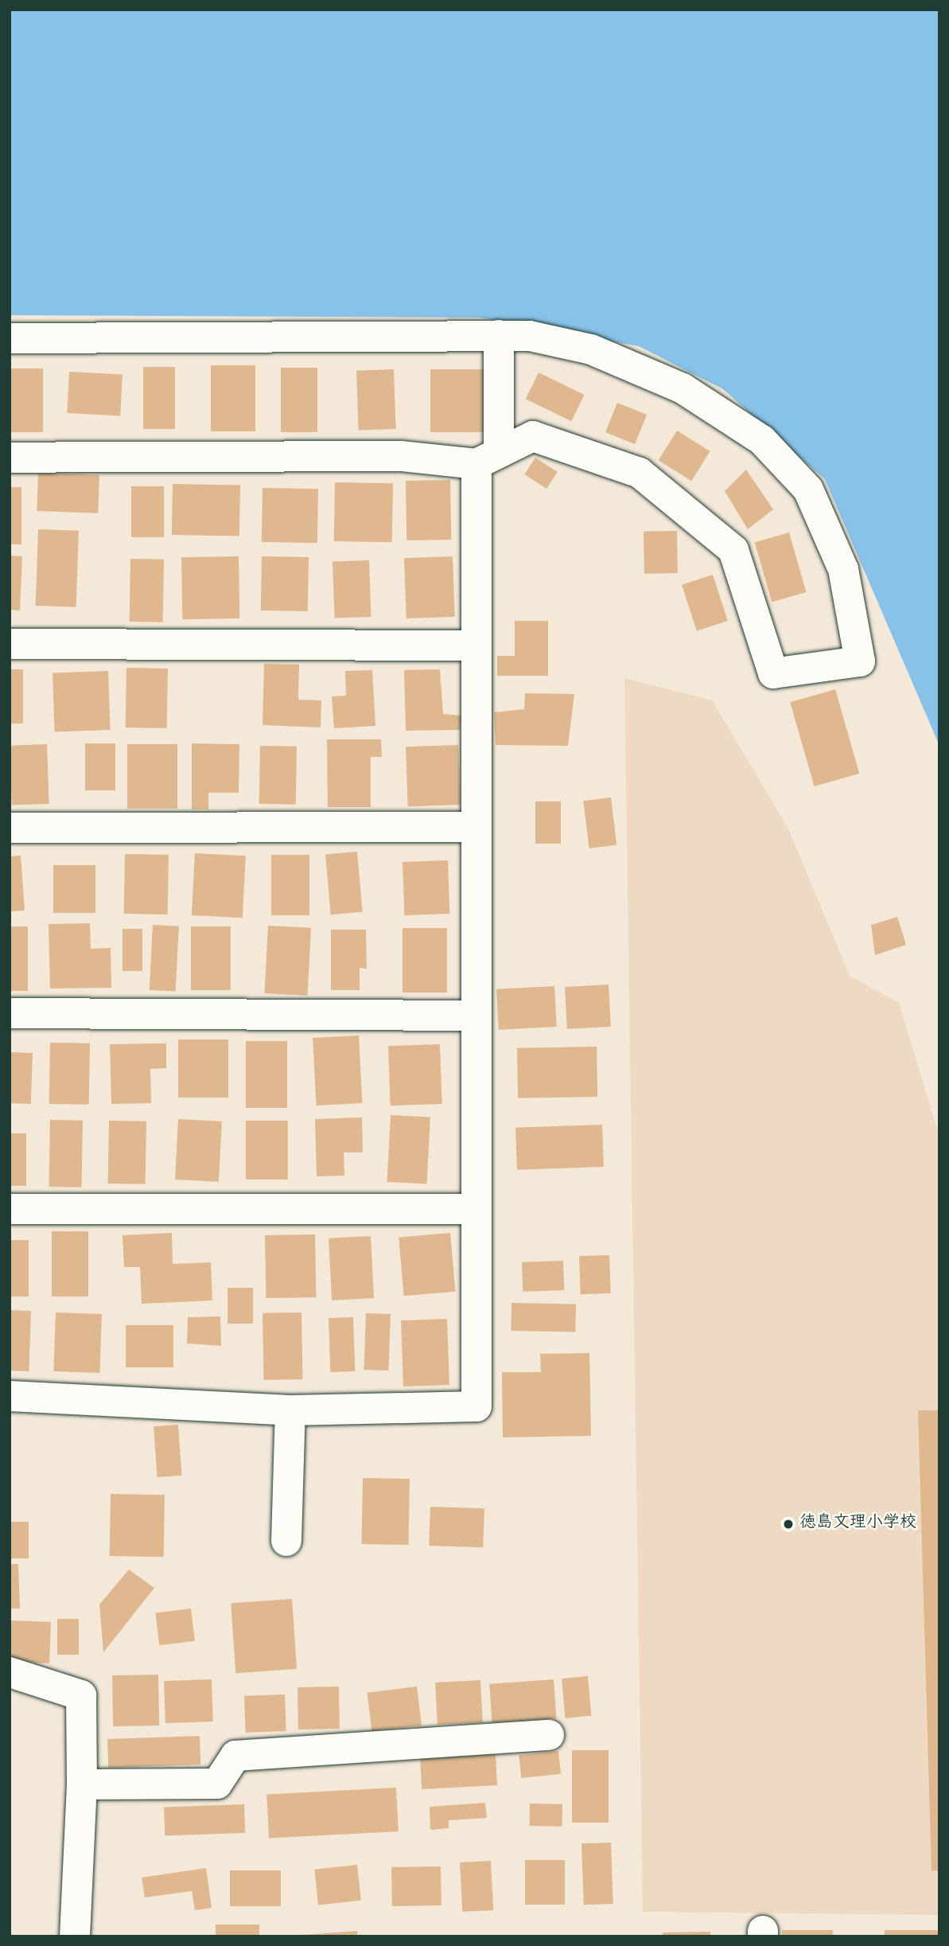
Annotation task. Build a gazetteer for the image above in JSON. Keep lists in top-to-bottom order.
{
  "places": ["徳島文理小学校"]
}
